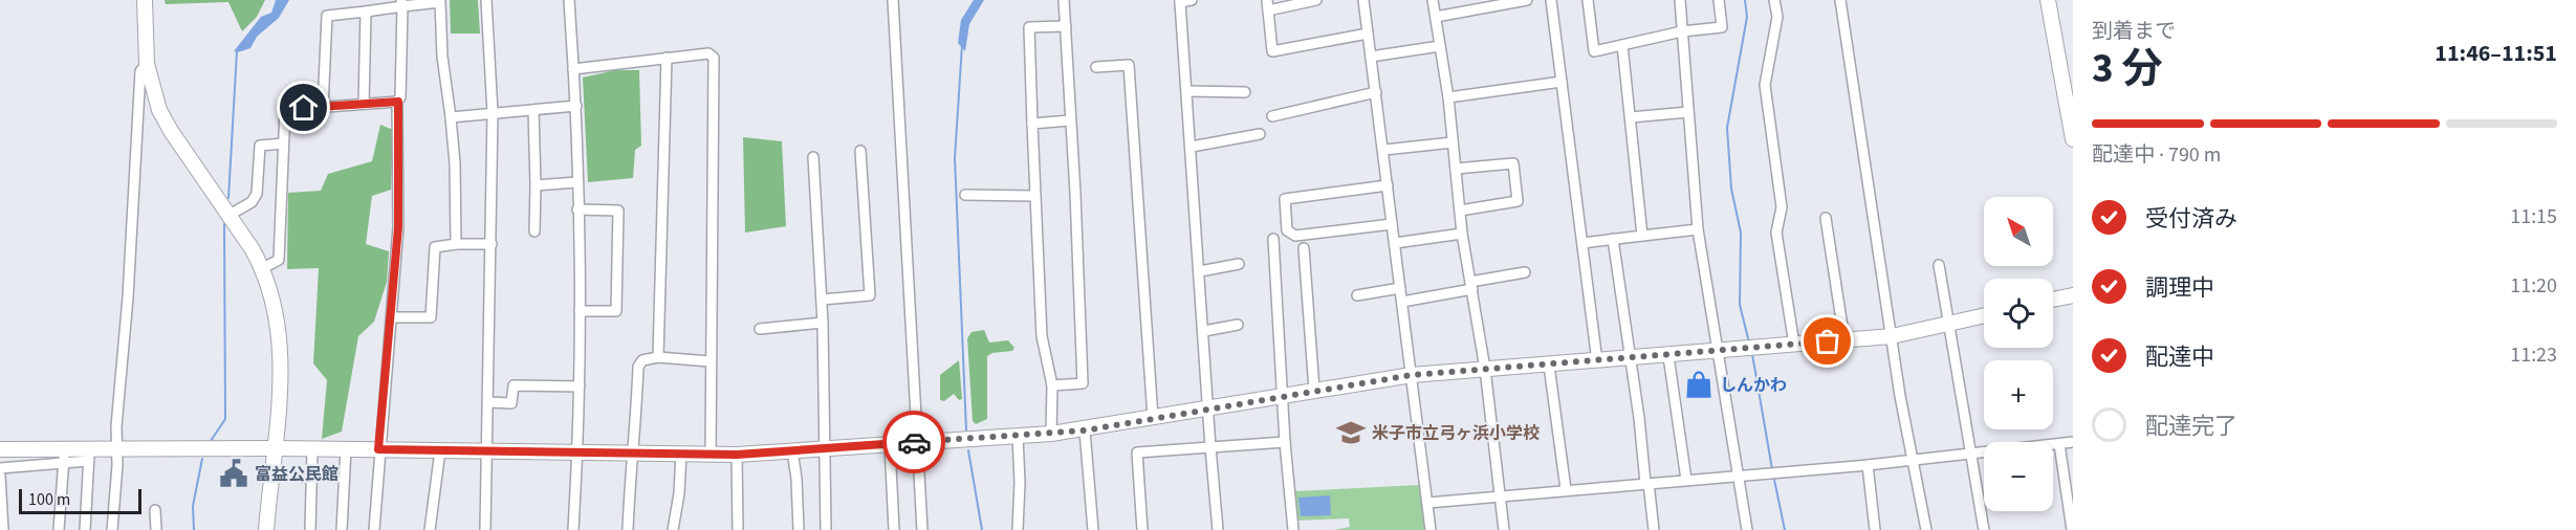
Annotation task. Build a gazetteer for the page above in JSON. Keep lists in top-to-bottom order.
{
  "places": {
    "shop": ["しんかわ"],
    "school or university": ["米子市立弓ヶ浜小学校"],
    "public building": ["富益公民館"]
  },
  "scale_bar": "100 m",
  "north": "top left",
  "page": {
    "heading": ["3 分", "到着まで", "11:46–11:51"],
    "bar": "配達中 · 790 m",
    "list": [
      ["受付済み", "11:15"],
      ["調理中", "11:20"],
      ["配達中", "11:23"],
      "配達完了"
    ],
    "map_buttons": ["+", "−"],
    "scale": "100 m"
  }
}
